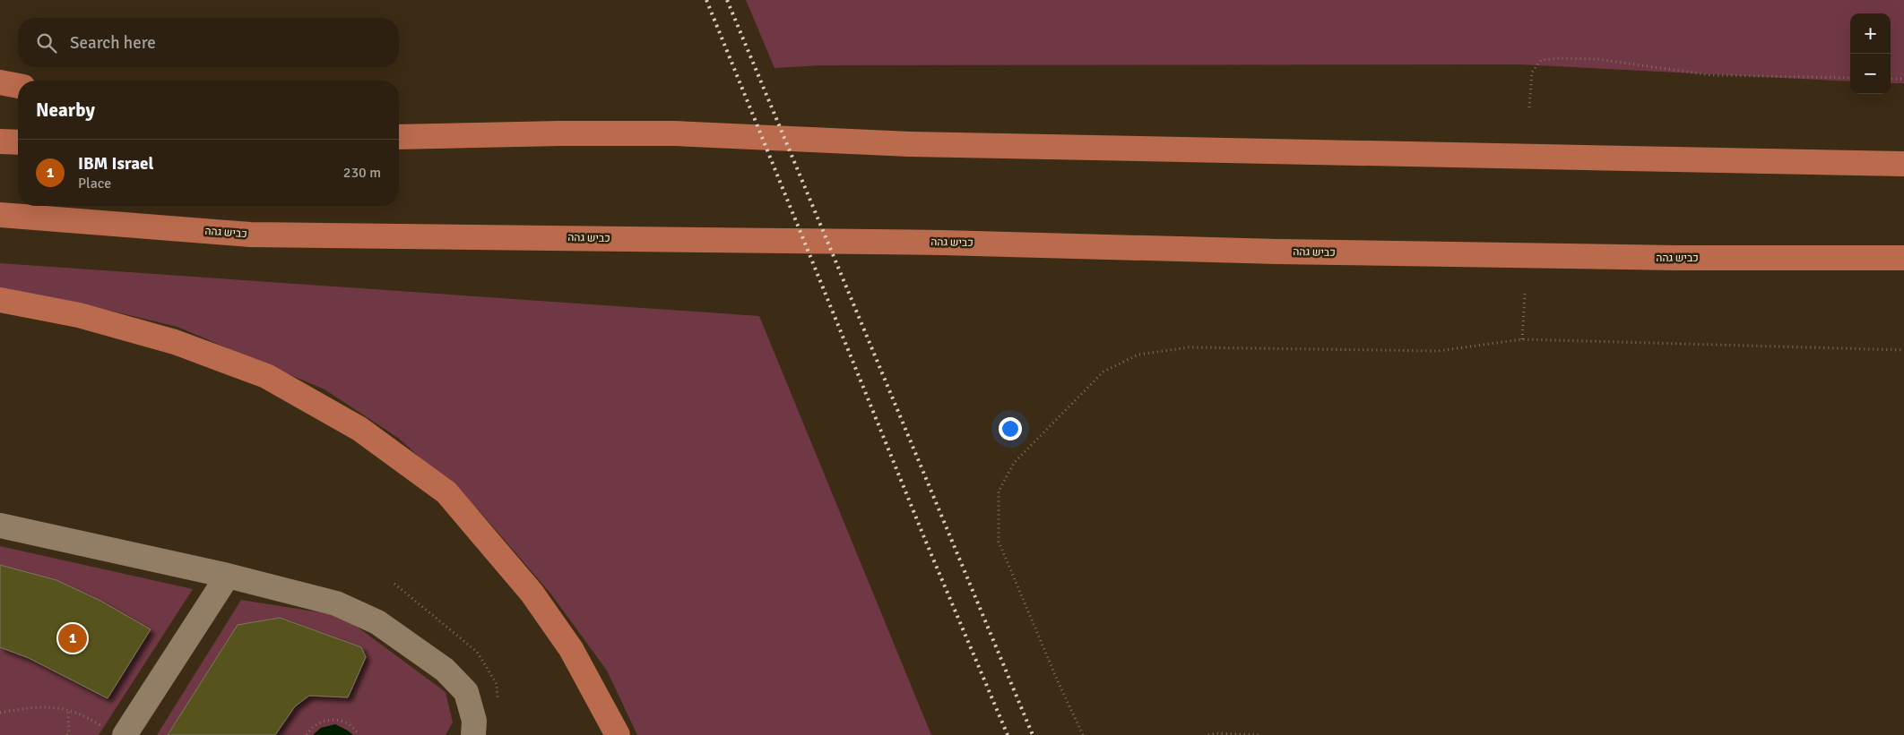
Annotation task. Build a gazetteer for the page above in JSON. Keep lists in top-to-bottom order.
{
  "streets": {
    "highway": ["כביש גהה"]
  },
  "page": {
    "map_buttons": ["+", "−"],
    "search": "Search here",
    "heading": "Nearby",
    "list": [
      {
        "mark": "1",
        "name": "IBM Israel",
        "note": "Place",
        "value": "230 m"
      }
    ],
    "pins": "1"
  }
}
